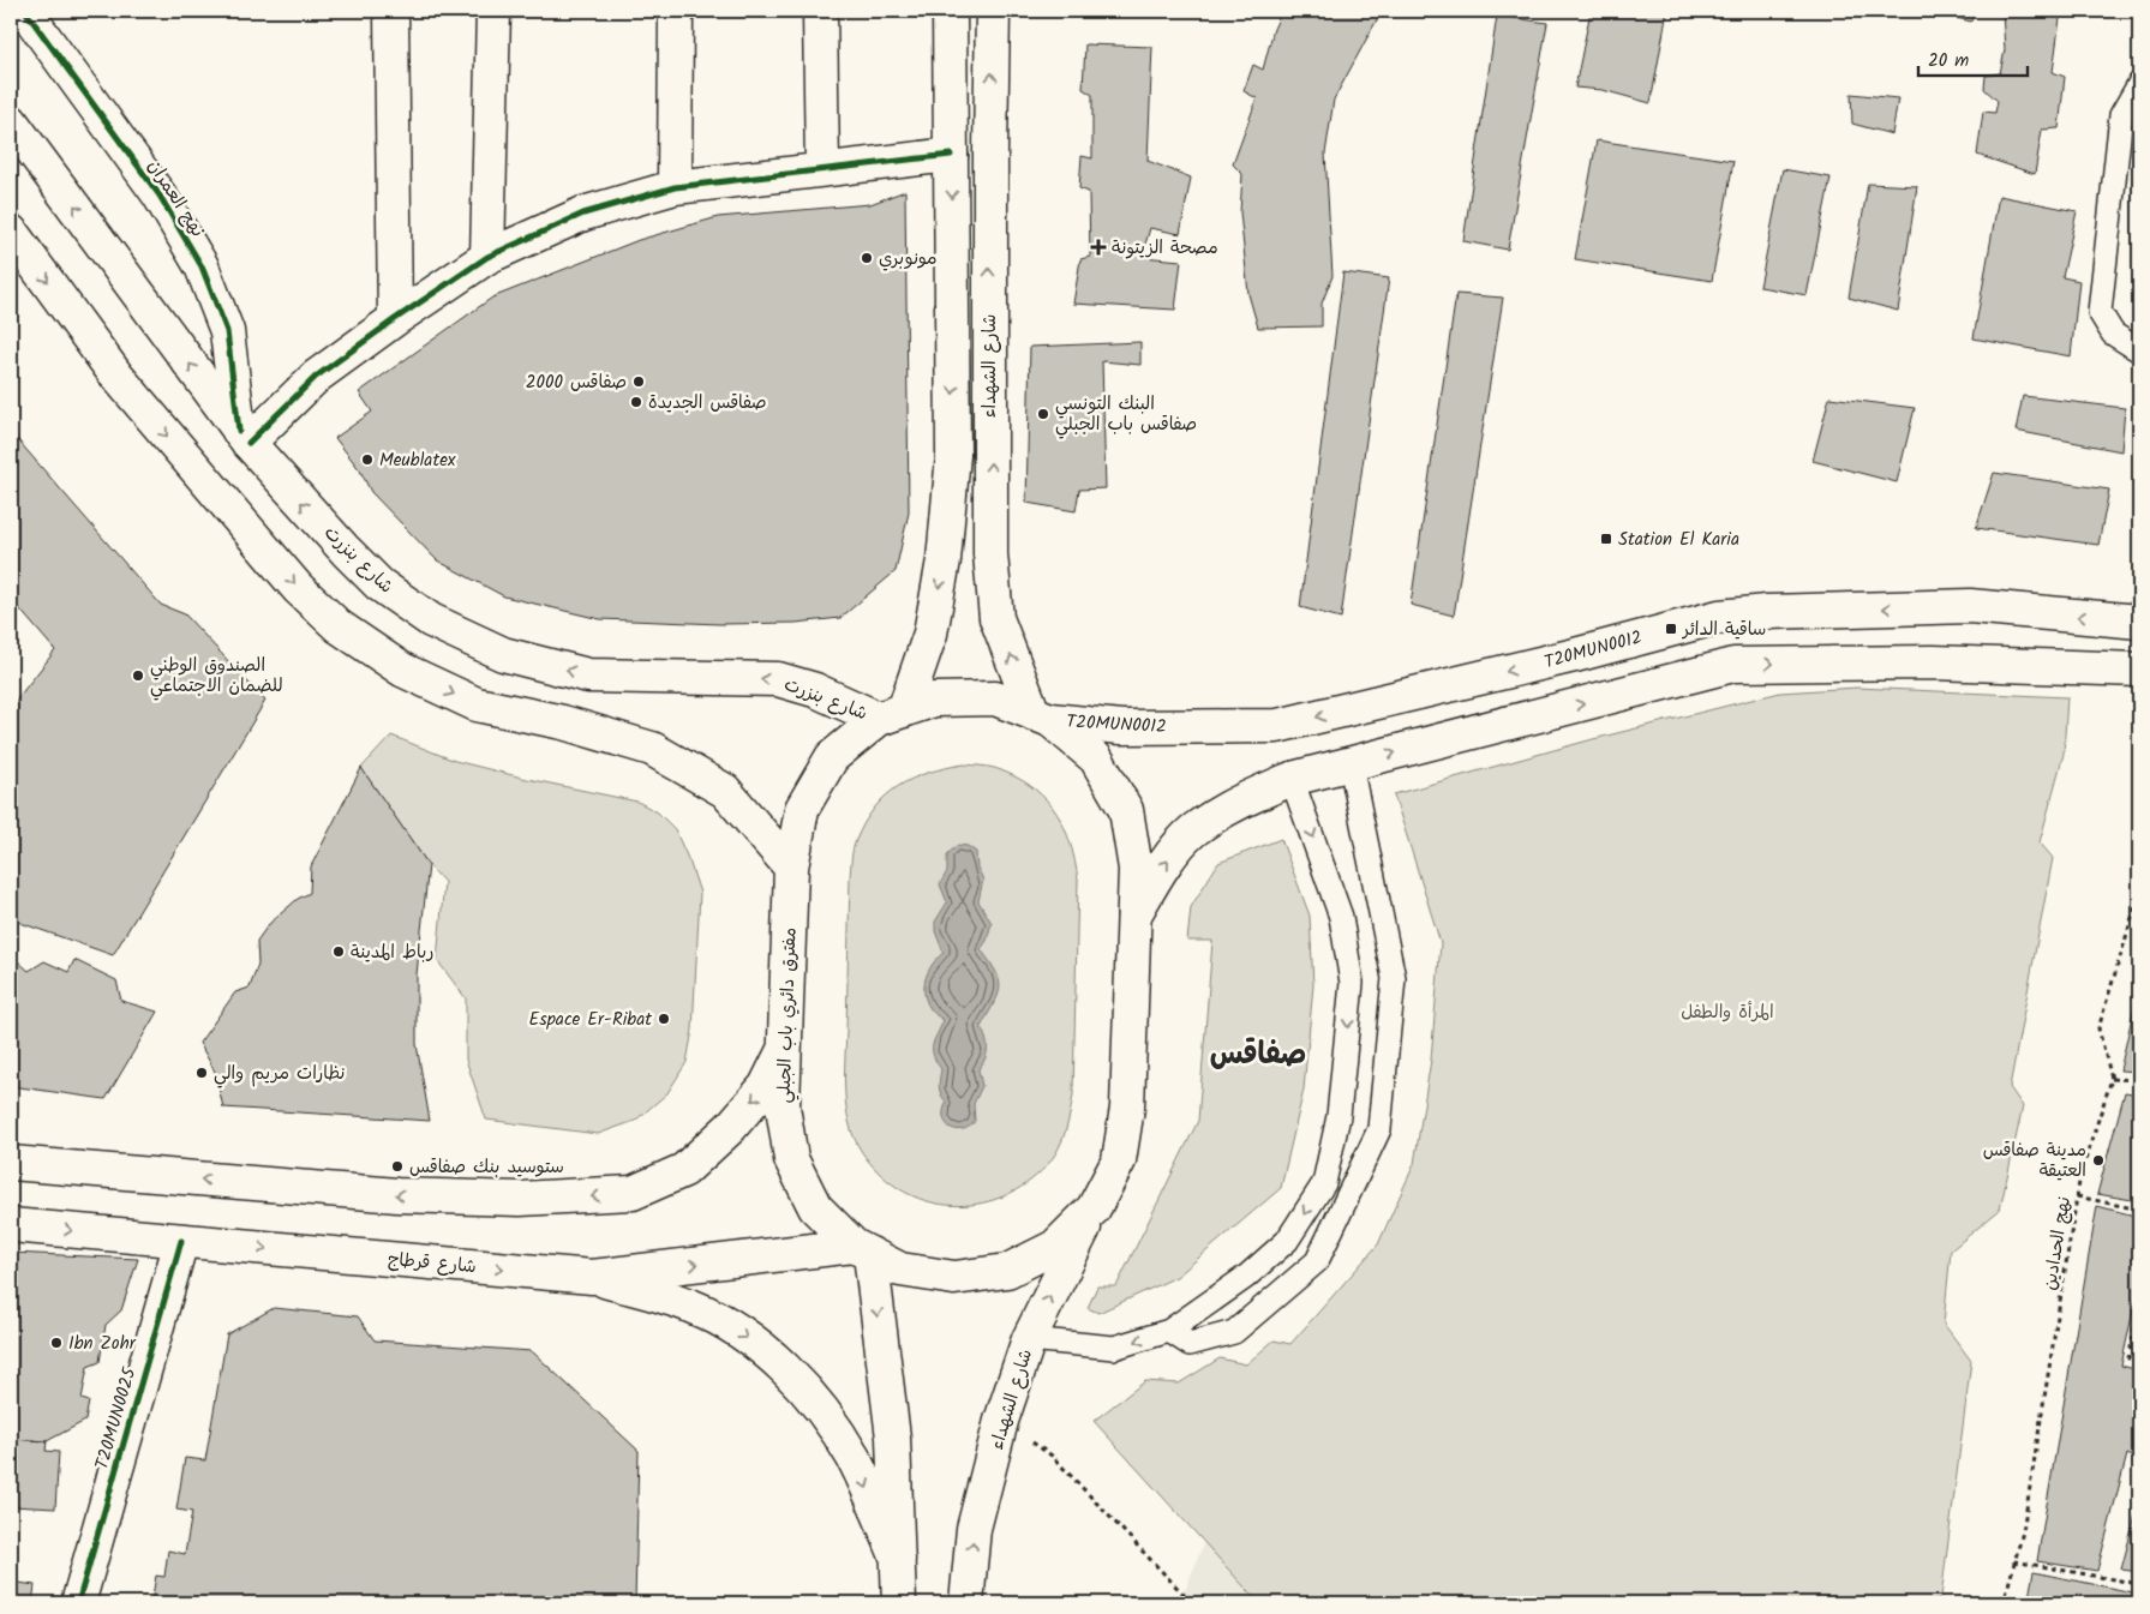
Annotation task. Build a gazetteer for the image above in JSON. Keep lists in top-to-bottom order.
{
  "streets": {
    "main road": [
      "نهج العمران",
      "شارع الشهداء",
      "شارع بنزرت",
      "T20MUN0012",
      "مفترق دائري باب الجبلي",
      "شارع قرطاج",
      "T20MUN0025"
    ],
    "path": ["نهج الحدادين"]
  },
  "crossings": [
    ["نهج العمران", "شارع بنزرت"],
    ["شارع الشهداء", "شارع بنزرت"],
    ["شارع الشهداء", "T20MUN0012"],
    ["شارع الشهداء", "مفترق دائري باب الجبلي"],
    ["شارع بنزرت", "مفترق دائري باب الجبلي"],
    ["T20MUN0012", "مفترق دائري باب الجبلي"],
    ["مفترق دائري باب الجبلي", "شارع قرطاج"],
    ["شارع قرطاج", "T20MUN0025"]
  ],
  "districts": ["صفاقس"],
  "parks": ["المرأة والطفل"],
  "places": {
    "health": ["مصحة الزيتونة"],
    "other": [
      "مونوبري",
      "صفاقس 2000",
      "صفاقس الجديدة",
      "البنك التونسي صفاقس باب الجبلي",
      "Meublatex",
      "الصندوق الوطني للضمان الاجتماعي",
      "رباط المدينة",
      "Espace Er-Ribat",
      "نظارات مريم والي",
      "مدينة صفاقس العتيقة",
      "ستوسيد بنك صفاقس",
      "Ibn Zohr"
    ],
    "transit": ["Station El Karia", "ساقية الدائر"]
  },
  "scale_bar": "20 m"
}
